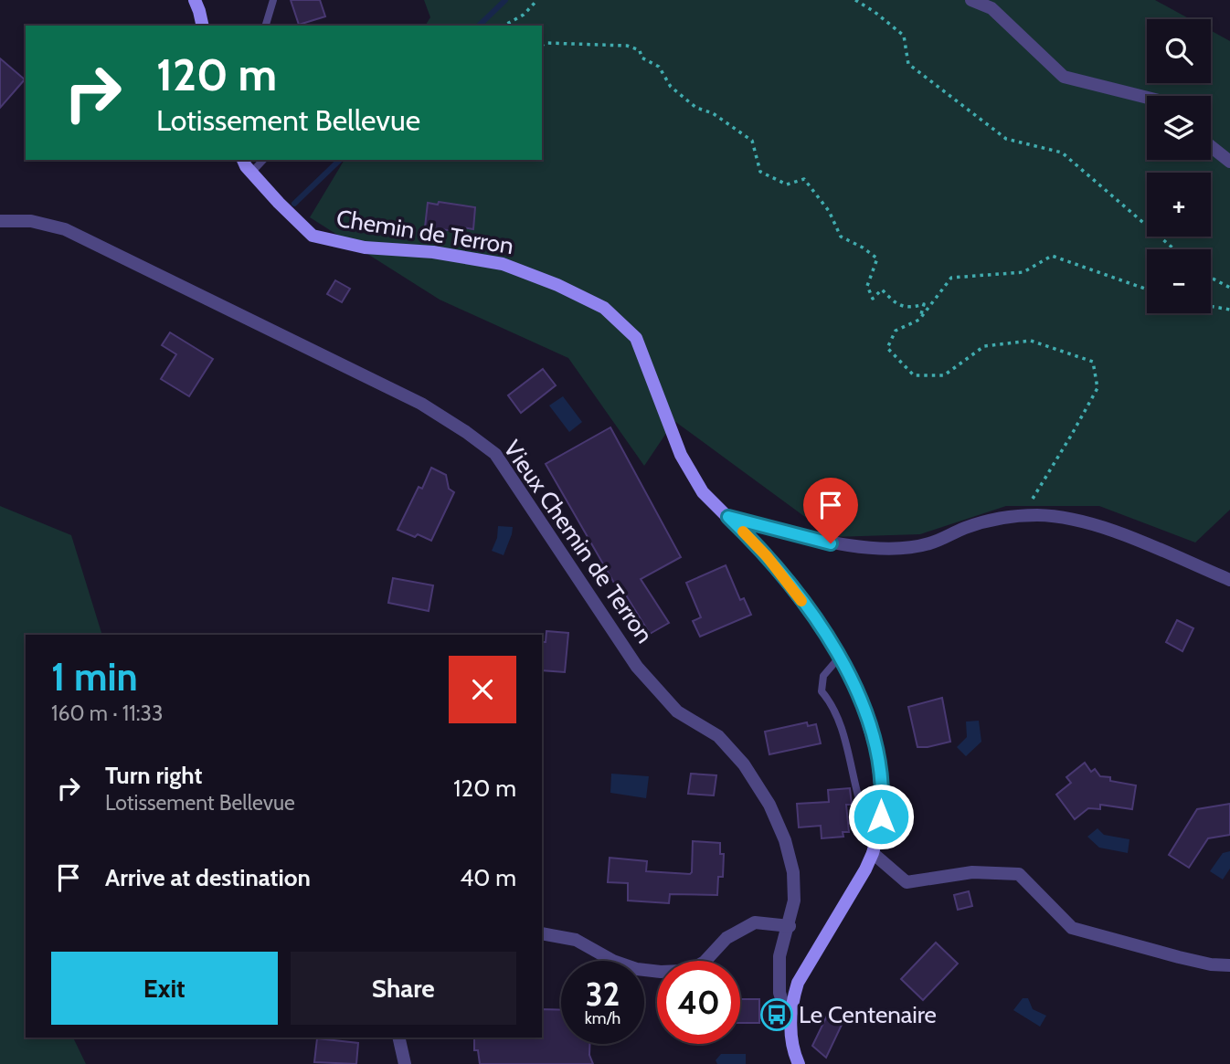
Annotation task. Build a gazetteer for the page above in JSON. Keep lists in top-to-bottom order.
{
  "streets": {
    "street": ["Chemin de Terron", "Vieux Chemin de Terron"]
  },
  "crossings": [
    ["Chemin de Terron", "Vieux Chemin de Terron"]
  ],
  "places": {
    "bus stop": ["Le Centenaire"]
  },
  "page": {
    "map_buttons": ["+", "−"],
    "turn": ["120 m", "Lotissement Bellevue"],
    "heading": ["1 min", "160 m · 11:33"],
    "list": [
      {
        "name": "Turn right",
        "note": "Lotissement Bellevue",
        "value": "120 m"
      },
      {
        "name": "Arrive at destination",
        "value": "40 m"
      }
    ],
    "buttons": ["Exit", "Share"],
    "speed": "32 km/h",
    "limit": "40"
  }
}
